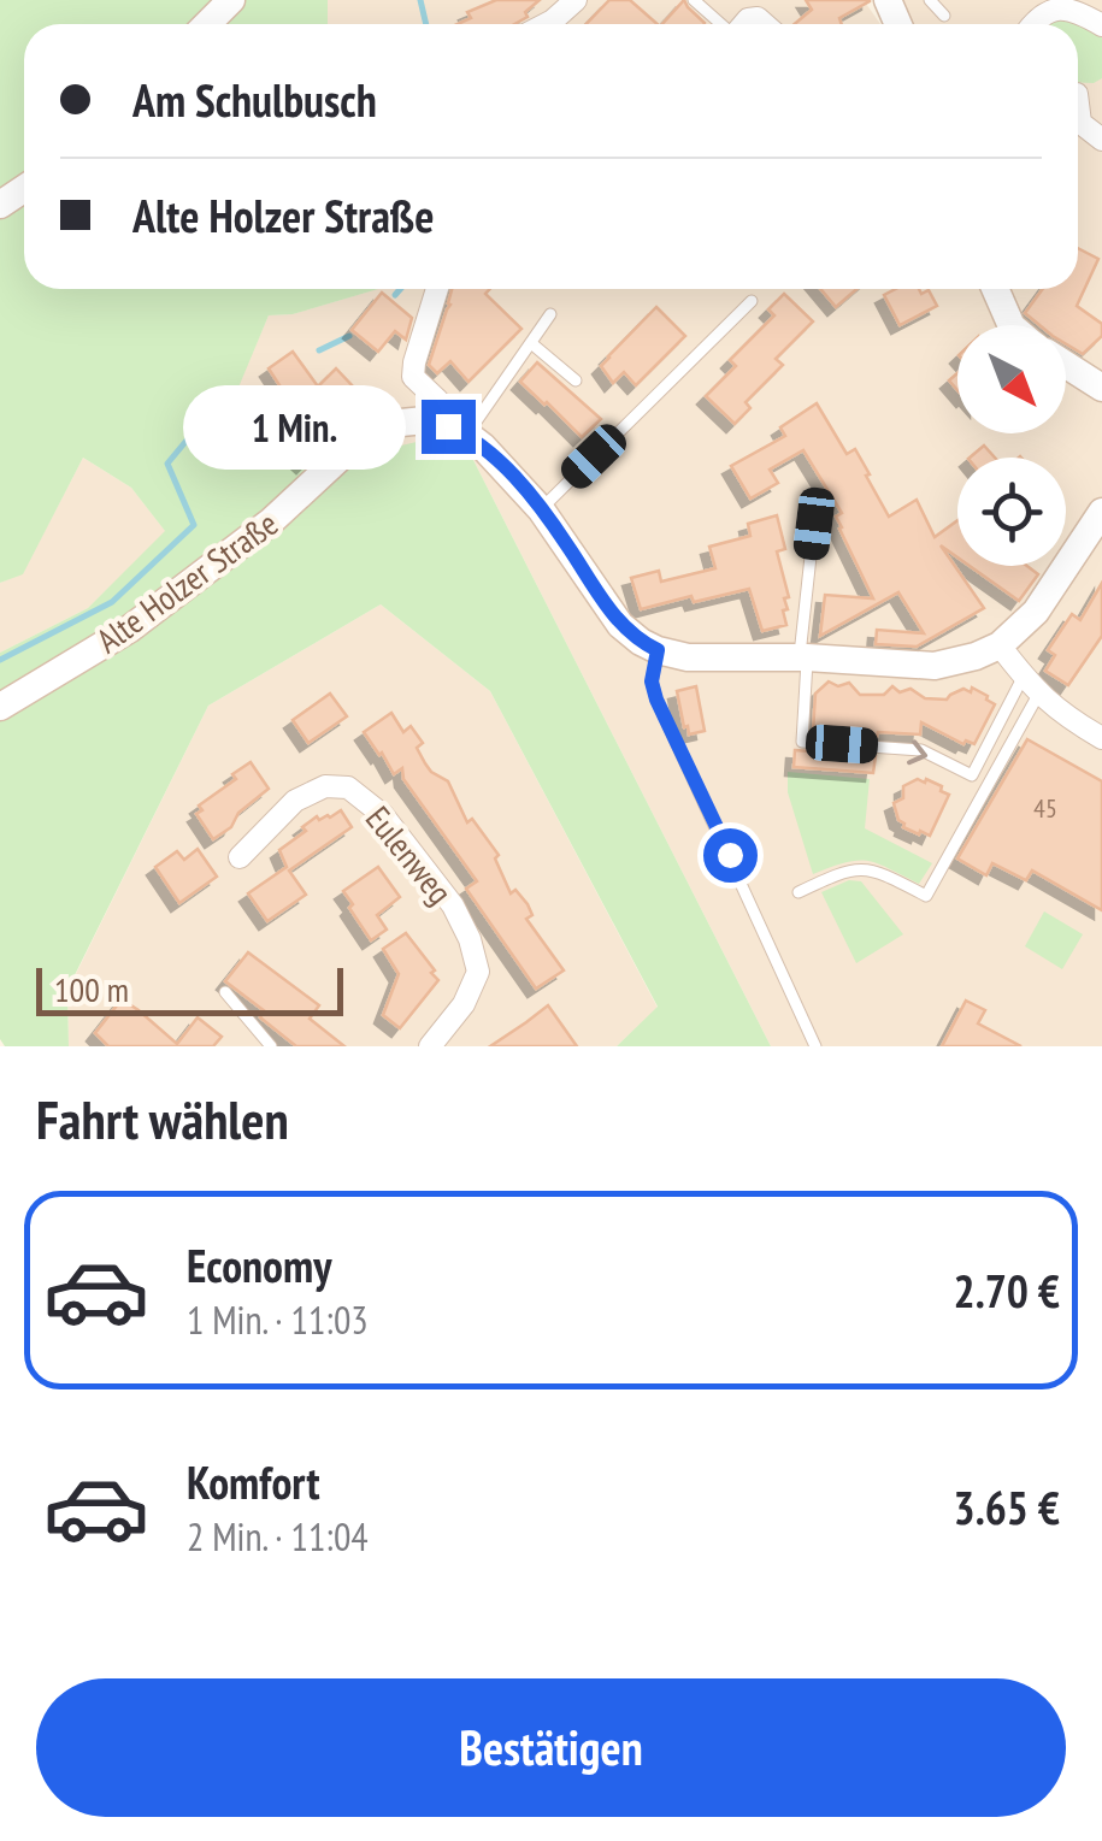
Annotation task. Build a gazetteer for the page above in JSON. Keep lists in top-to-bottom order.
{
  "streets": {
    "street": ["Alte Holzer Straße", "Eulenweg"]
  },
  "house_numbers": ["45"],
  "scale_bar": "100 m",
  "north": "bottom right",
  "page": {
    "banner": ["Am Schulbusch", "Alte Holzer Straße"],
    "bubble": "1 Min.",
    "scale": "100 m",
    "heading": "Fahrt wählen",
    "list": [
      {
        "name": "Economy",
        "note": "1 Min. · 11:03",
        "value": "2.70 €"
      },
      {
        "name": "Komfort",
        "note": "2 Min. · 11:04",
        "value": "3.65 €"
      }
    ],
    "buttons": "Bestätigen"
  }
}
